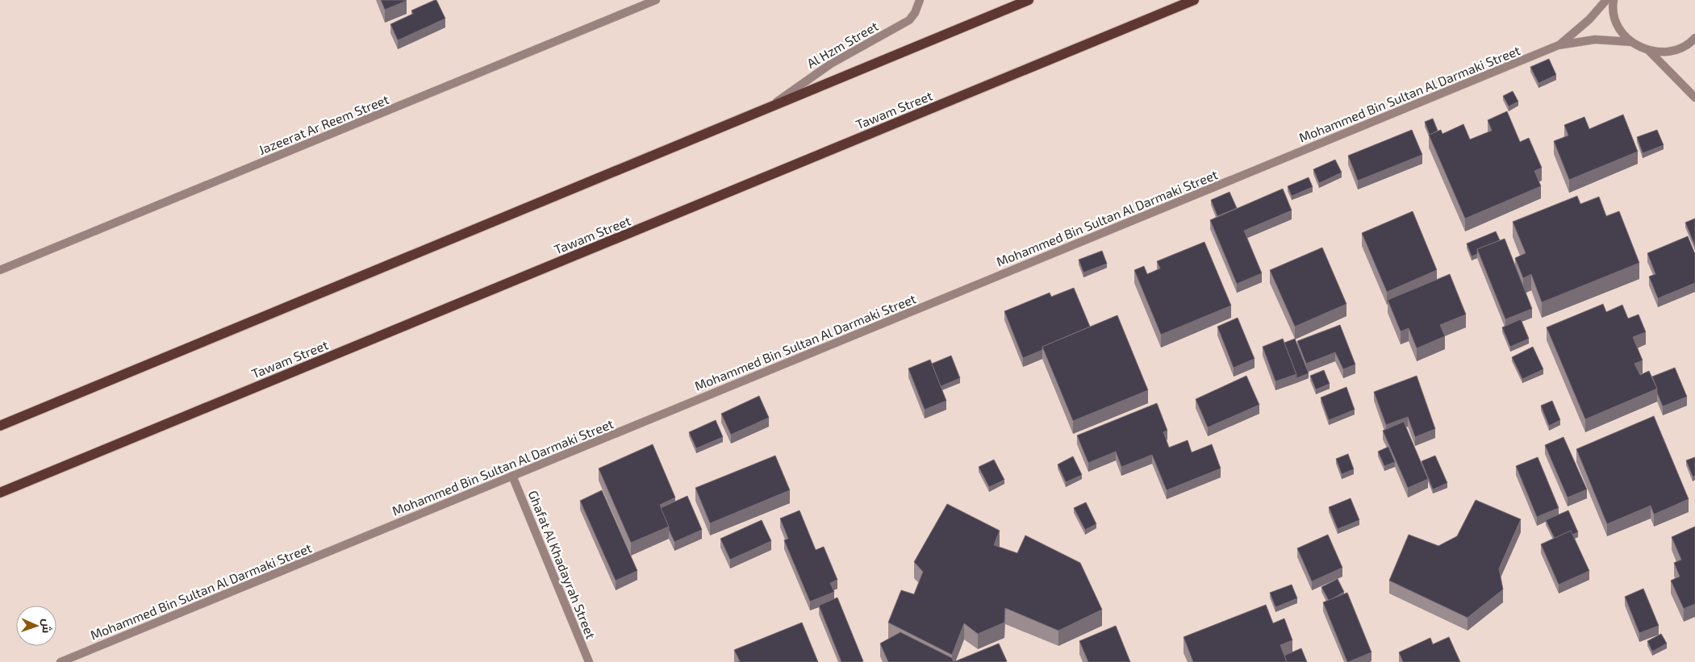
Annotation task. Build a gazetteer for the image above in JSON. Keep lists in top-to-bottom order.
{
  "streets": {
    "main road": ["Tawam Street"],
    "street": [
      "Al Hzm Street",
      "Mohammed Bin Sultan Al Darmaki Street",
      "Jazeerat Ar Reem Street",
      "Ghafat Al Khadayrah Street"
    ]
  },
  "crossings": [
    ["Mohammed Bin Sultan Al Darmaki Street", "Ghafat Al Khadayrah Street"]
  ],
  "north": "right"
}
